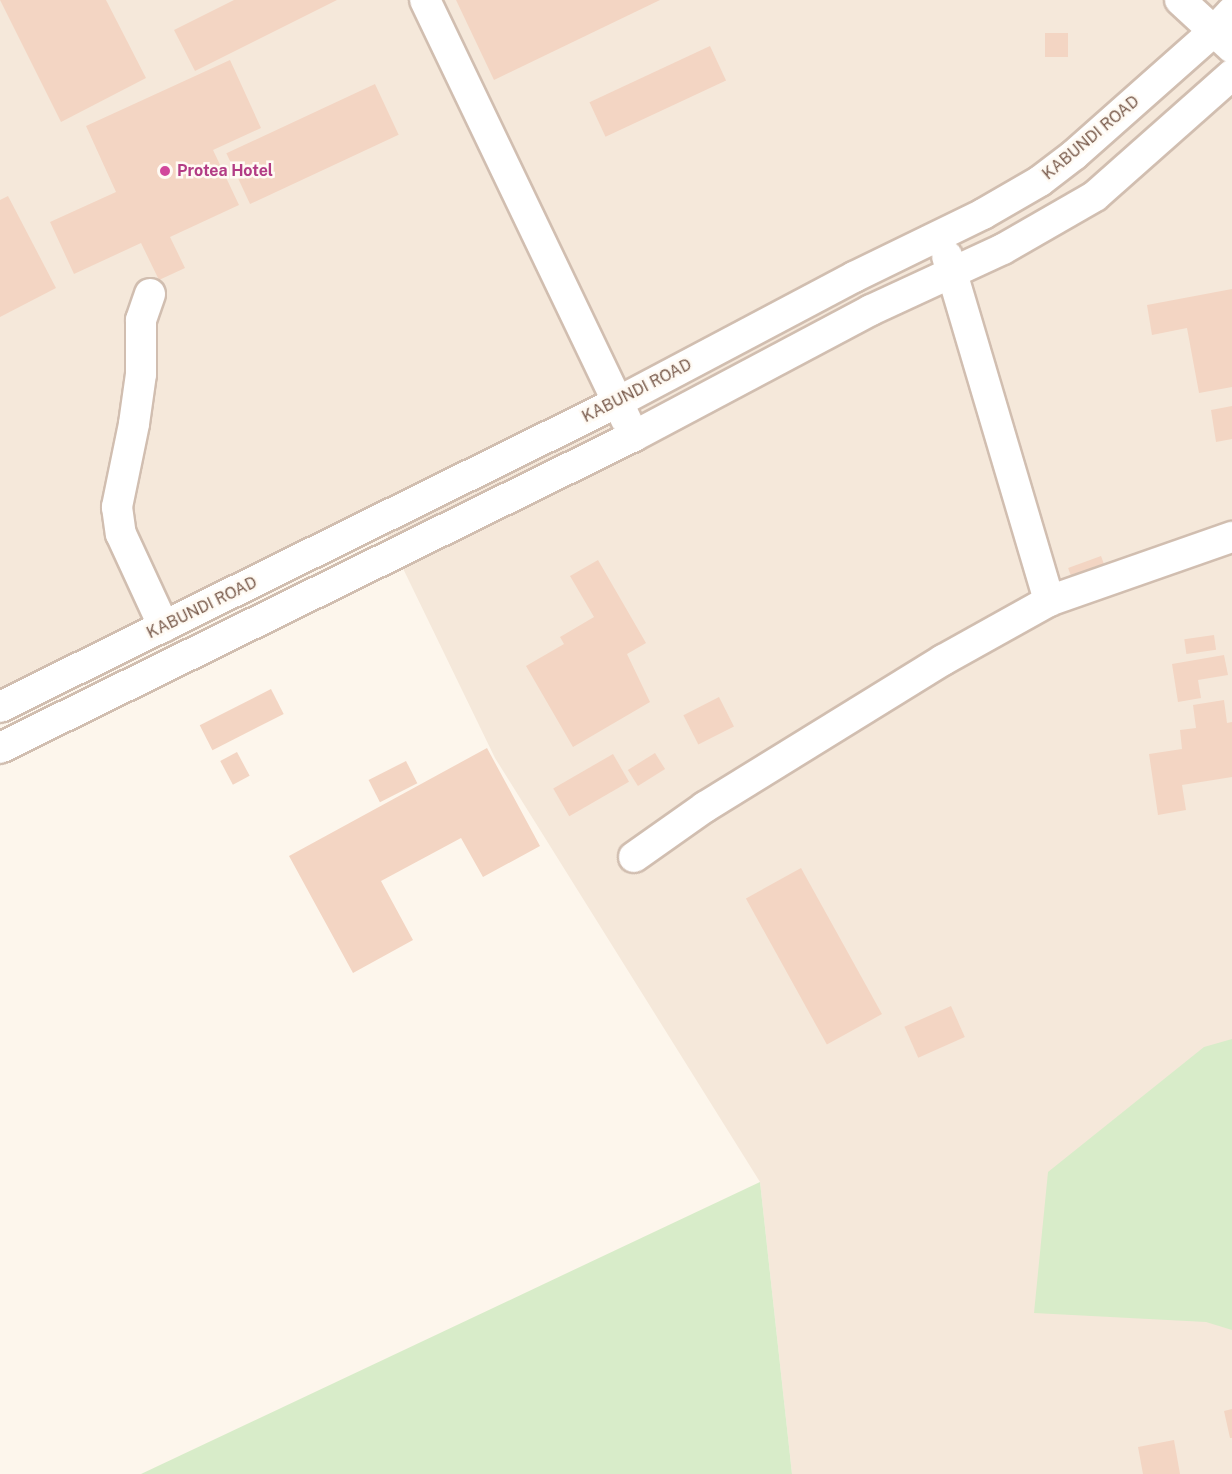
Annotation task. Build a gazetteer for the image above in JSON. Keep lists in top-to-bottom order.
{
  "streets": {
    "street": ["KABUNDI ROAD"]
  },
  "places": ["Protea Hotel"]
}
